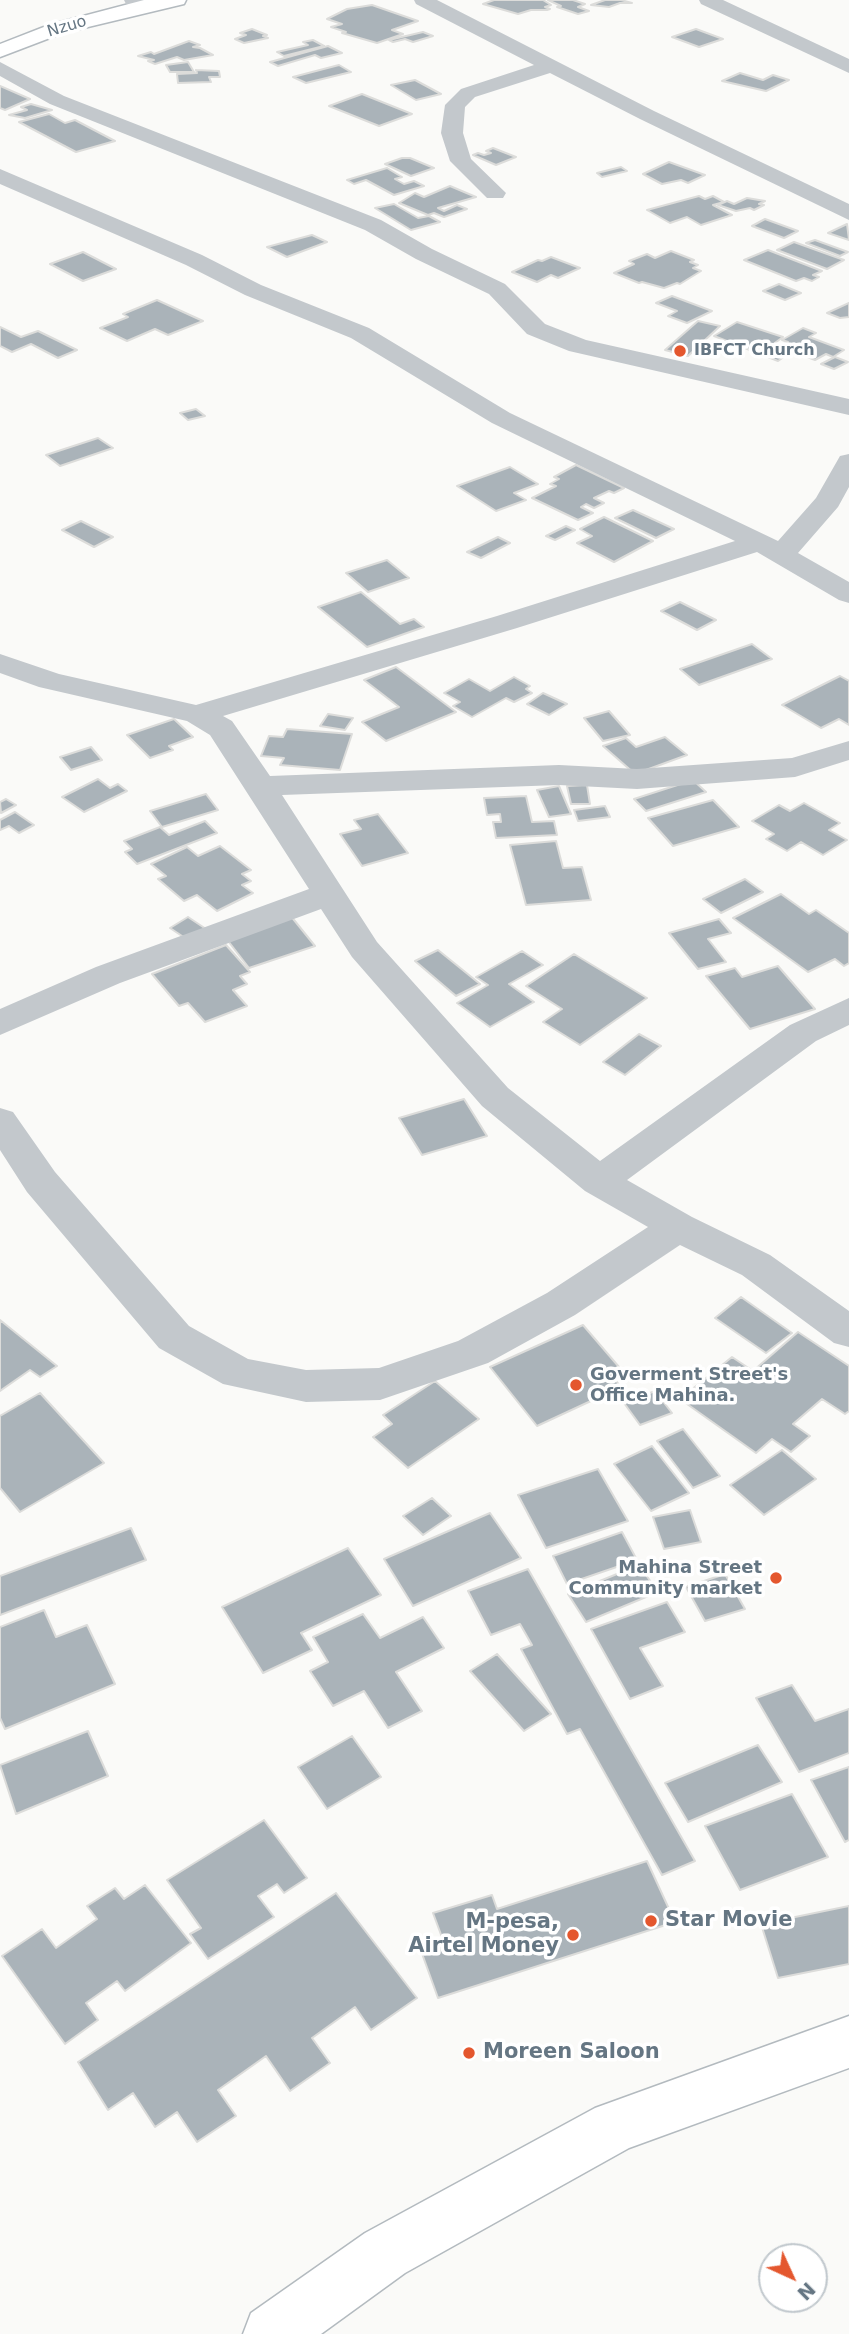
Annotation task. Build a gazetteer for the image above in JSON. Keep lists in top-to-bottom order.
{
  "streets": {
    "street": ["Nzuo"]
  },
  "places": [
    "IBFCT Church",
    "Goverment Street's Office Mahina.",
    "Mahina Street Community market",
    "Star Movie",
    "M-pesa, Airtel Money",
    "Moreen Saloon"
  ],
  "north": "bottom right"
}
